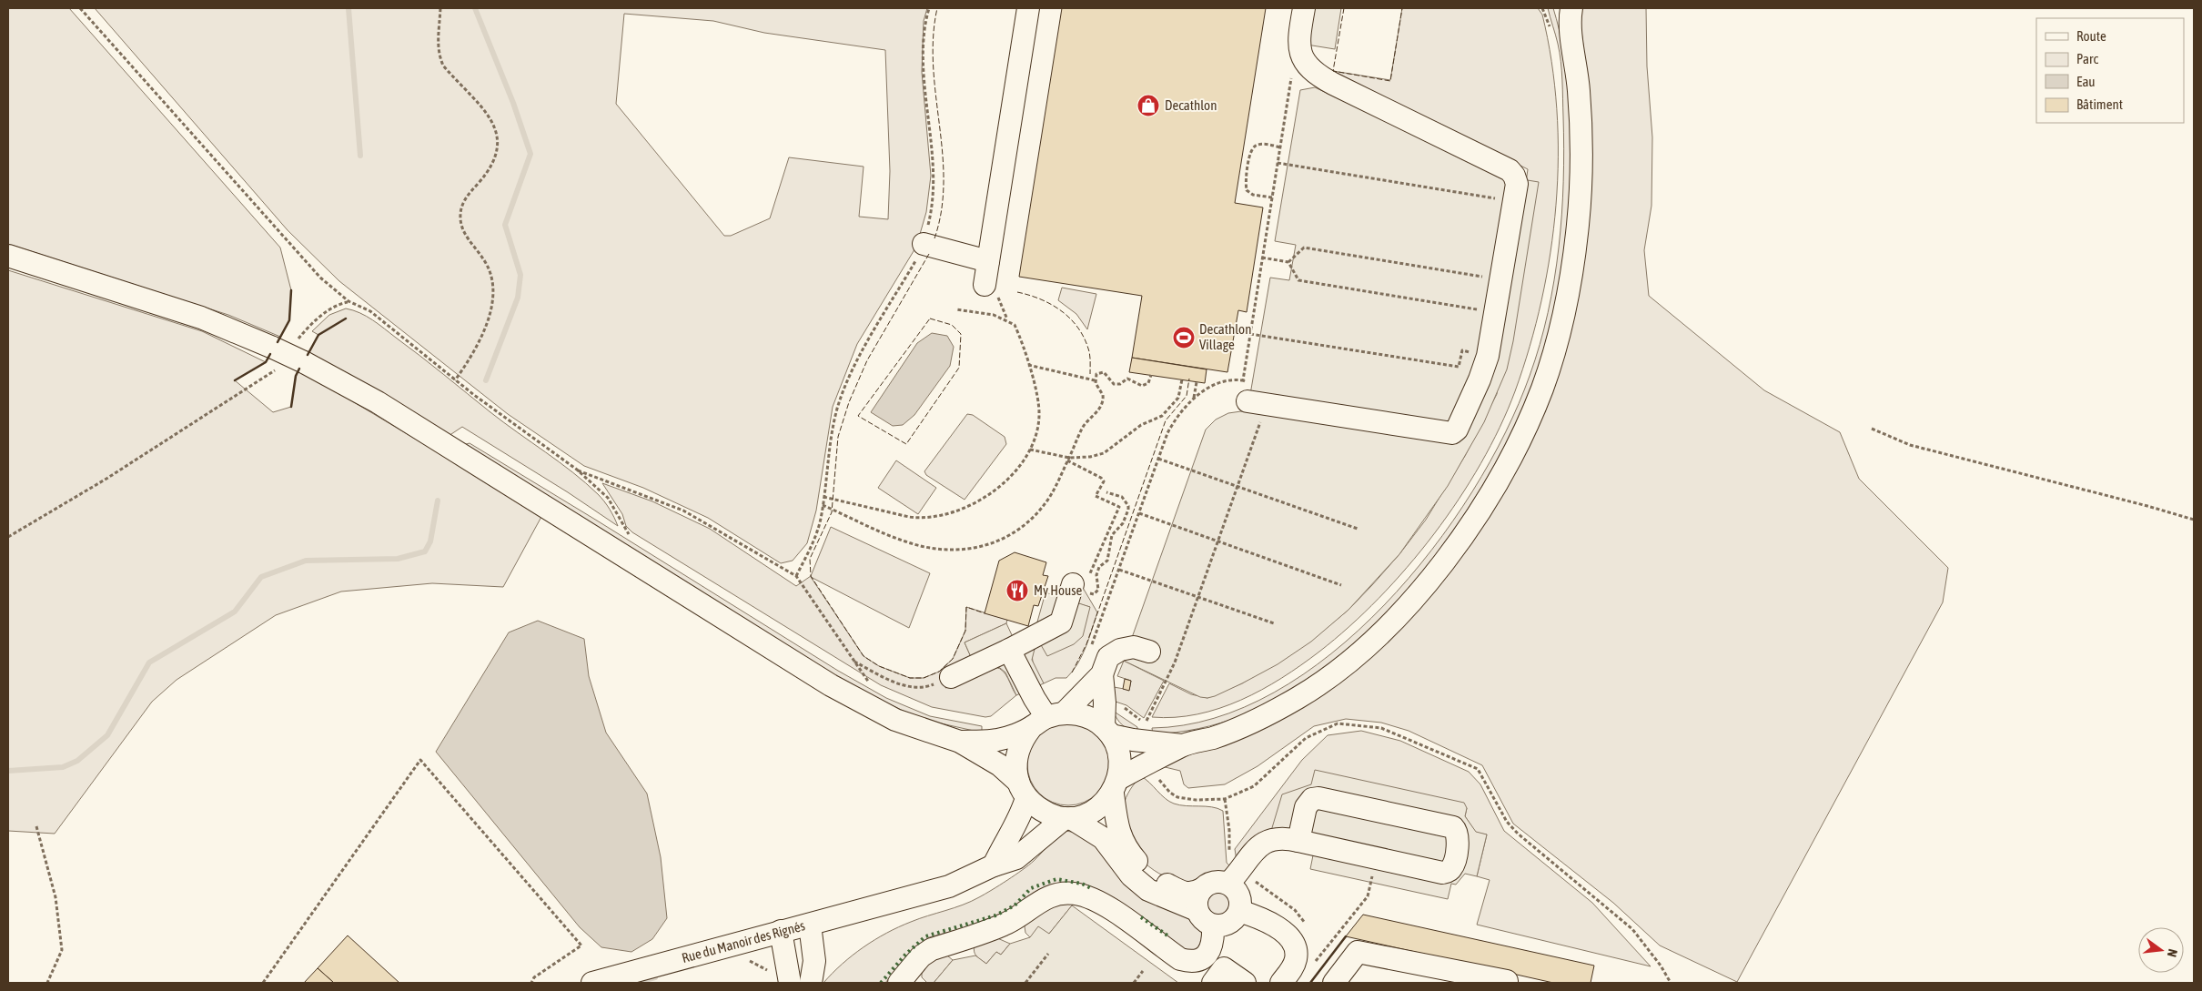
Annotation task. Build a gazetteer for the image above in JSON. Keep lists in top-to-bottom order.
{
  "streets": {
    "street": ["Rue du Manoir des Rignés"]
  },
  "places": {
    "shop": ["Decathlon"],
    "sports": ["Decathlon Village"],
    "restaurant": ["My House"]
  },
  "legend": [
    "Route",
    "Parc",
    "Eau",
    "Bâtiment"
  ],
  "north": "right"
}
